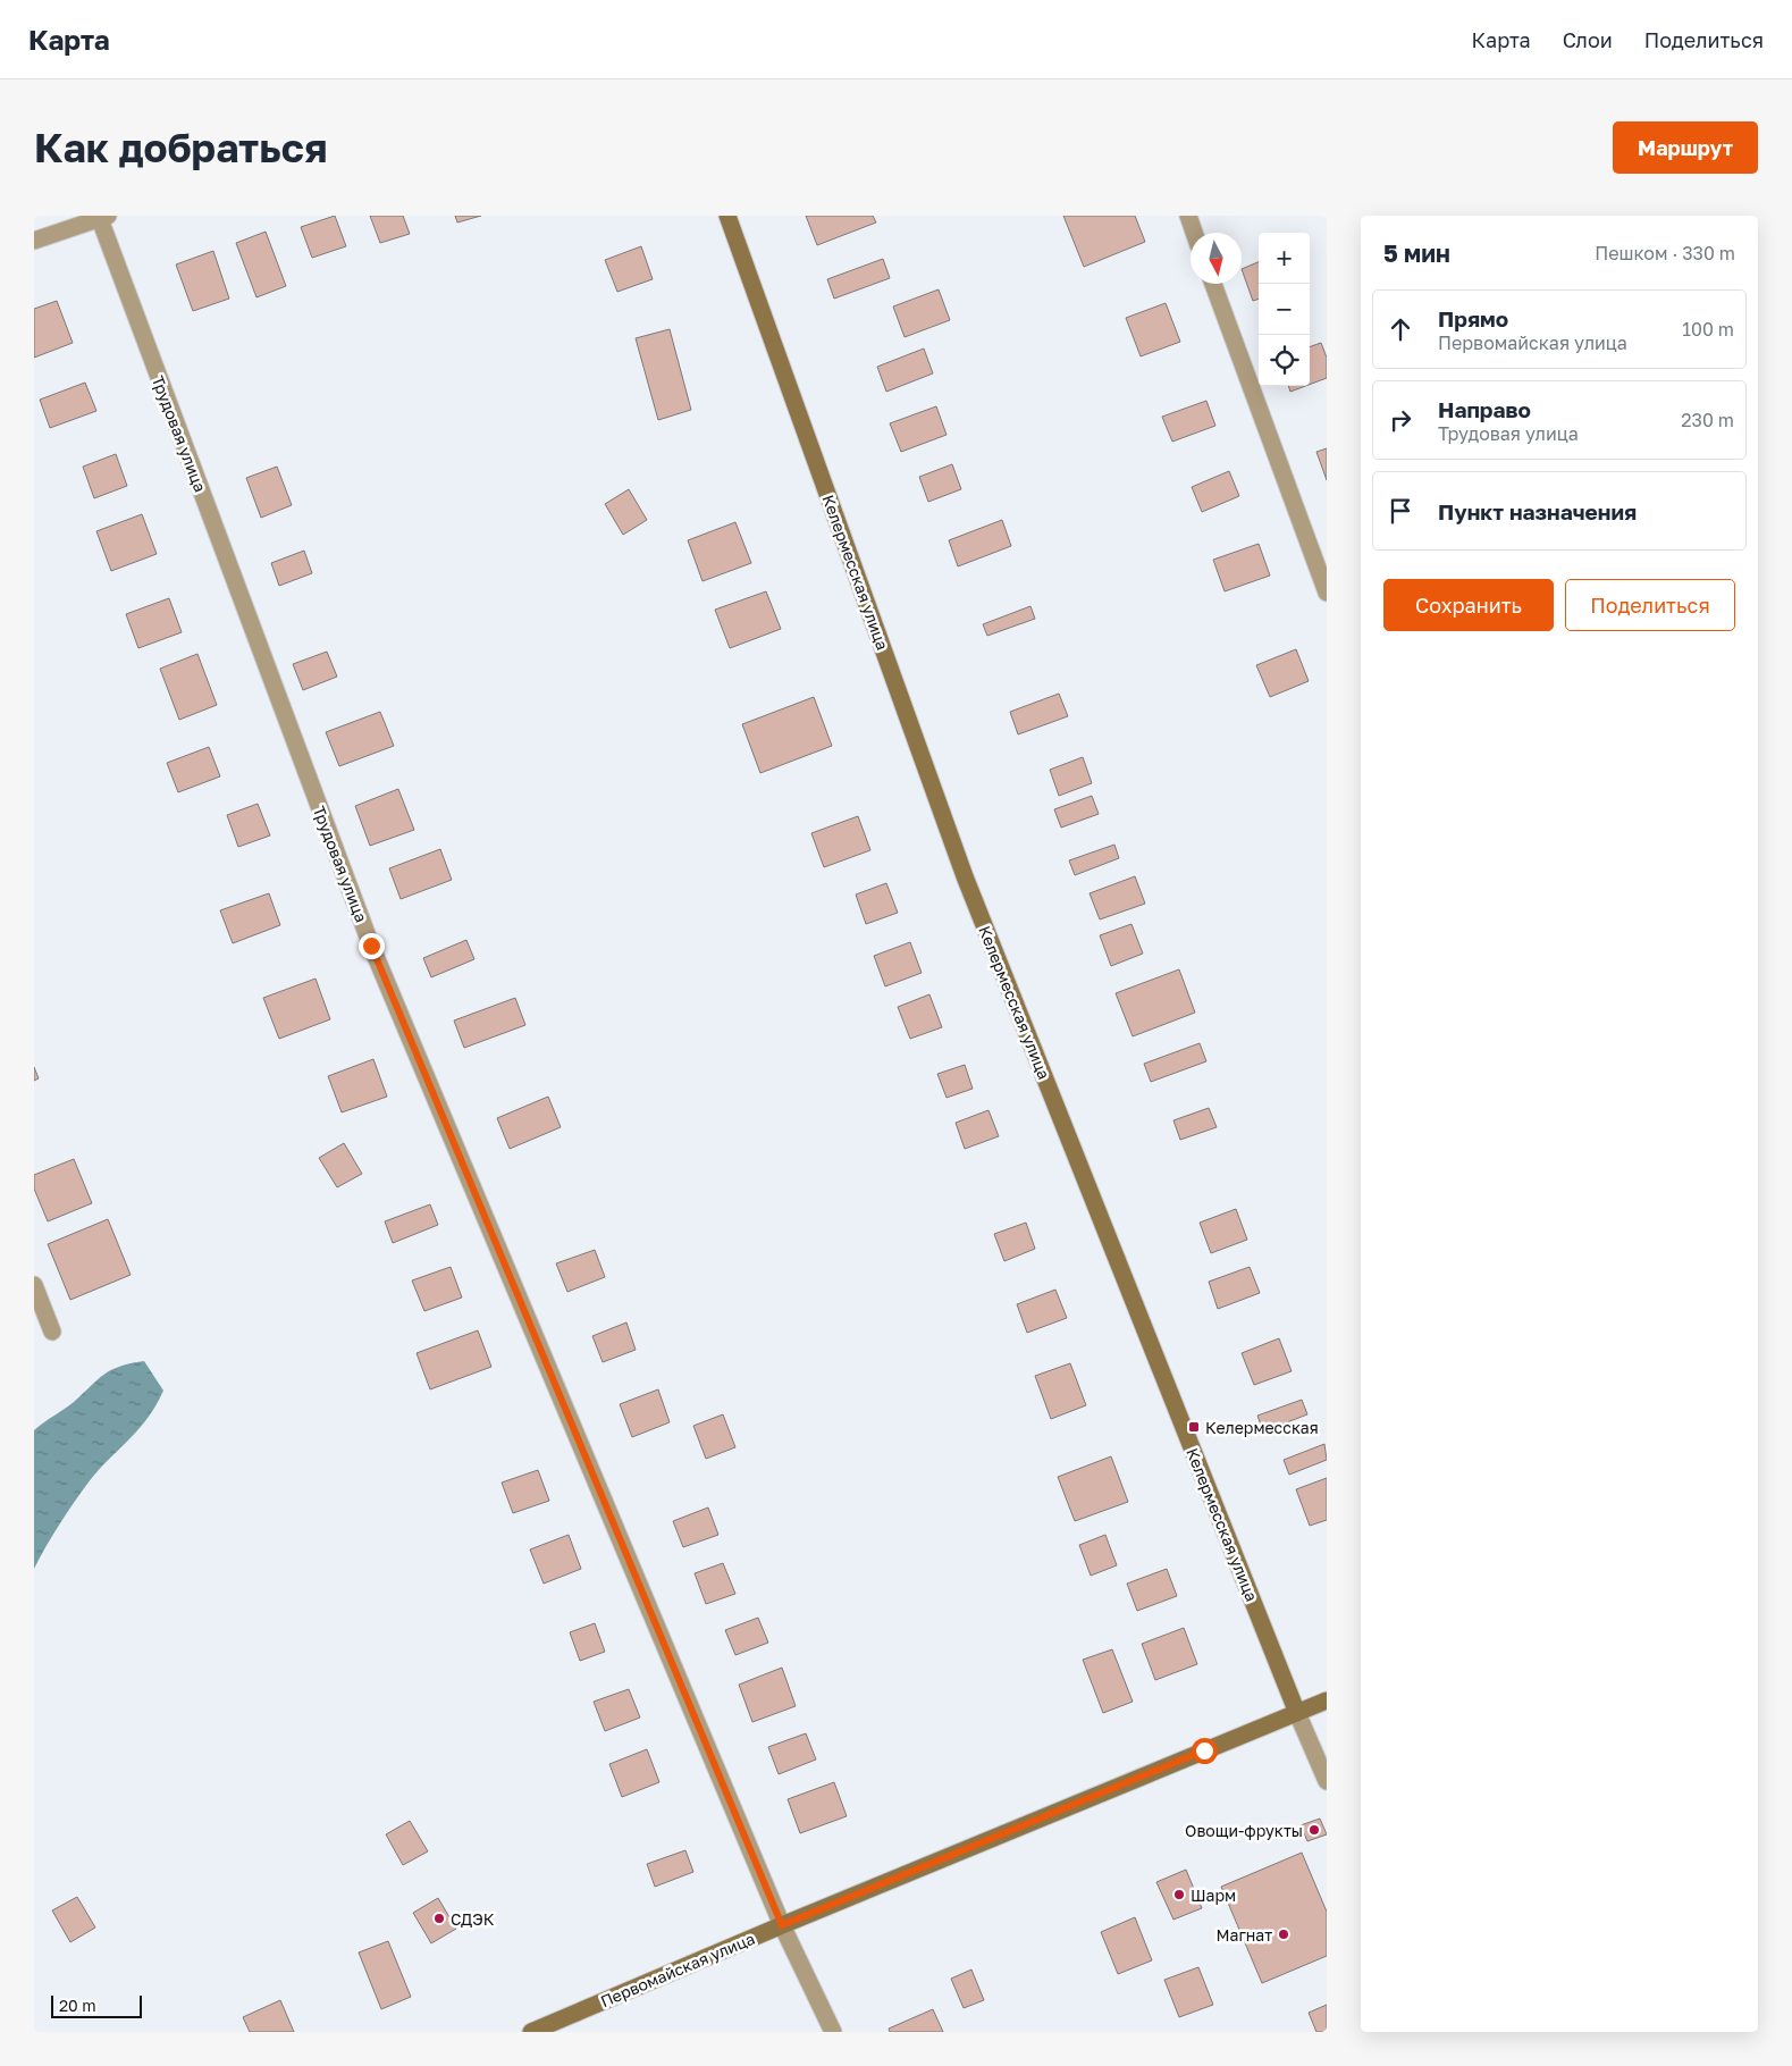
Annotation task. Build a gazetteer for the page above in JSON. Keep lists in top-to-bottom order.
{
  "streets": {
    "street": ["Трудовая улица", "Келермесская улица", "Первомайская улица"]
  },
  "crossings": [
    ["Трудовая улица", "Первомайская улица"],
    ["Келермесская улица", "Первомайская улица"]
  ],
  "places": {
    "transit": ["Келермесская"],
    "other": [
      "Овощи-фрукты",
      "Шарм",
      "СДЭК",
      "Магнат"
    ]
  },
  "scale_bar": "20 m",
  "north": "bottom",
  "page": {
    "header": "Карта",
    "nav": ["Карта", "Слои", "Поделиться"],
    "buttons": [
      "Маршрут",
      ["Сохранить", "Поделиться"]
    ],
    "title": "Как добраться",
    "heading": ["5 мин", "Пешком · 330 m"],
    "map_buttons": ["+", "−"],
    "list": [
      ["Прямо", "Первомайская улица", "100 m"],
      ["Направо", "Трудовая улица", "230 m"],
      "Пункт назначения"
    ],
    "scale": "20 m"
  }
}
